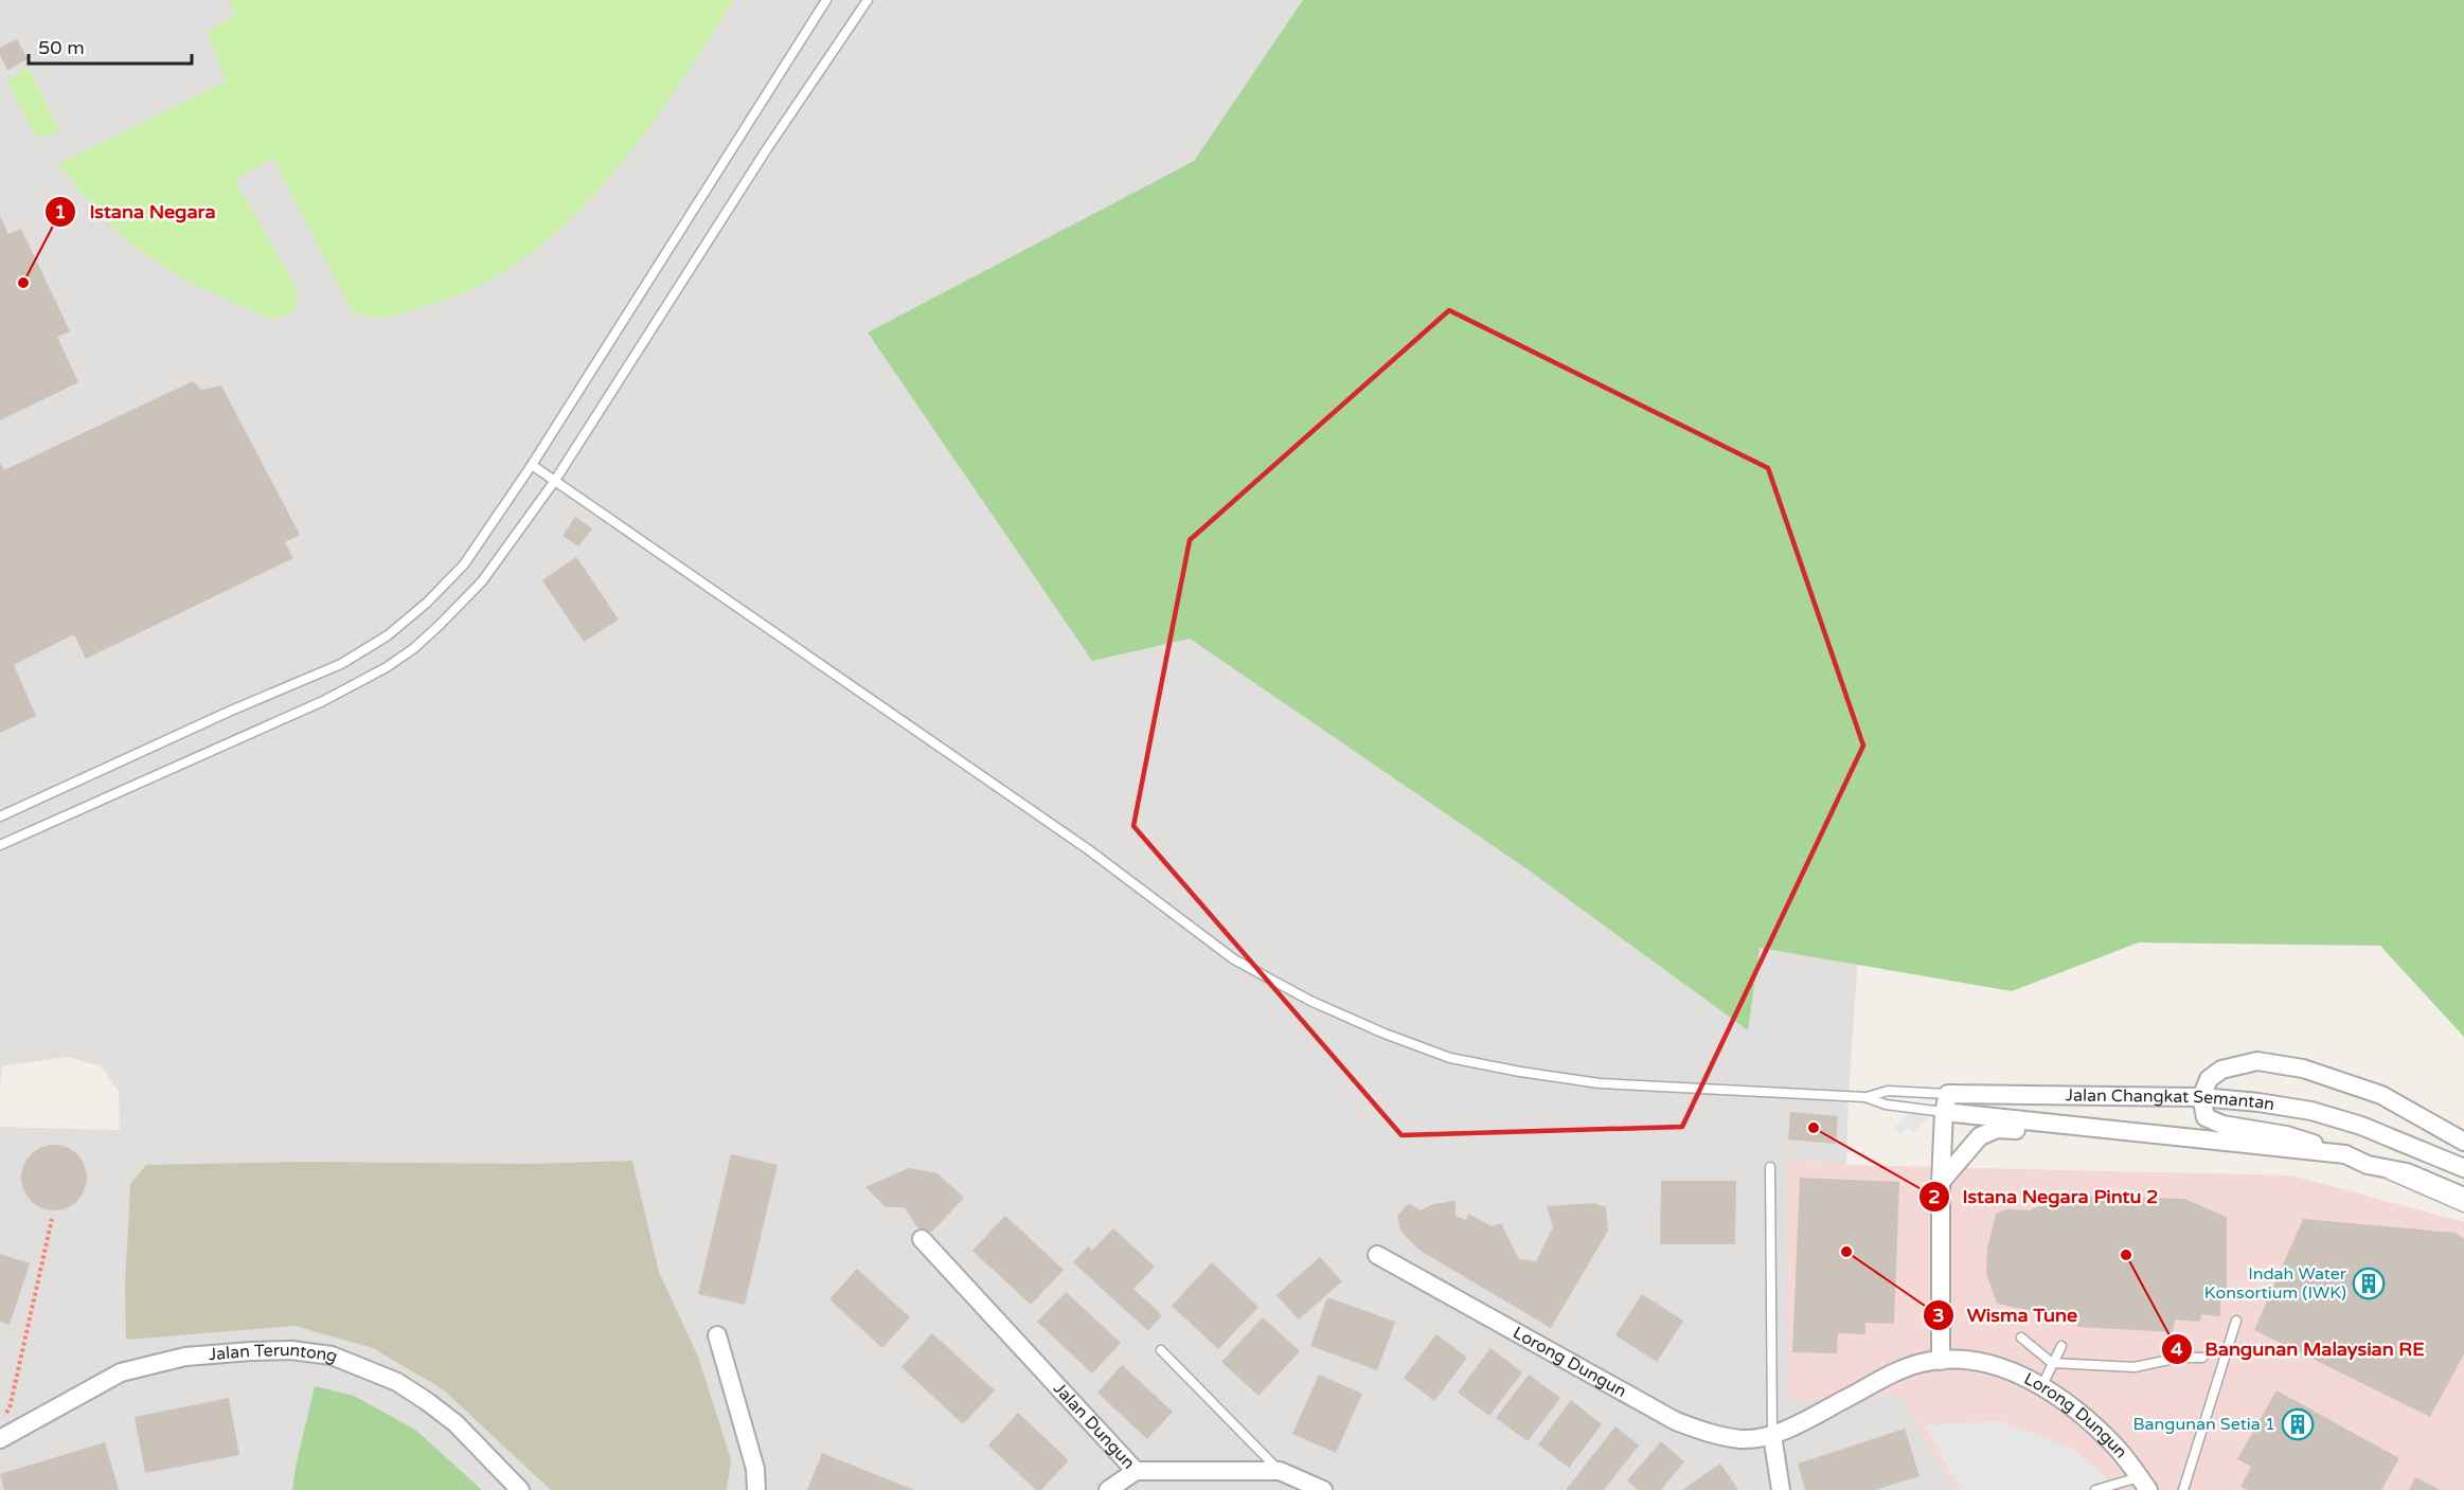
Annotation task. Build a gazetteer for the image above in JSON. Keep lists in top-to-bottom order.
{
  "streets": {
    "street": [
      "Jalan Changkat Semantan",
      "Jalan Teruntong",
      "Lorong Dungun",
      "Jalan Dungun"
    ]
  },
  "places": {
    "other": [
      "Istana Negara",
      "Istana Negara Pintu 2",
      "Wisma Tune",
      "Bangunan Malaysian RE"
    ],
    "building": ["Indah Water Konsortium (IWK)", "Bangunan Setia 1"]
  },
  "scale_bar": "50 m"
}
